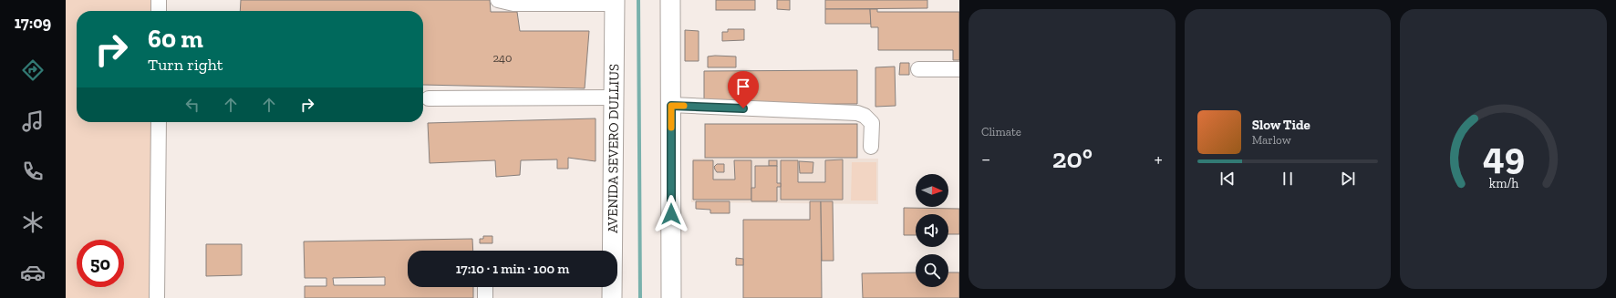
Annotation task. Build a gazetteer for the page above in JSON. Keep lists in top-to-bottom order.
{
  "streets": {
    "main road": ["AVENIDA SEVERO DULLIUS"]
  },
  "house_numbers": ["240"],
  "north": "right",
  "page": {
    "tabs": "17:09",
    "tile": "Climate",
    "turn": ["60 m", "Turn right"],
    "song": ["Slow Tide", "Marlow"],
    "heat": ["−", "20°", "+"],
    "limit": "50",
    "trip": "17:10 · 1 min · 100 m",
    "gauge": ["49", "km/h"]
  }
}
